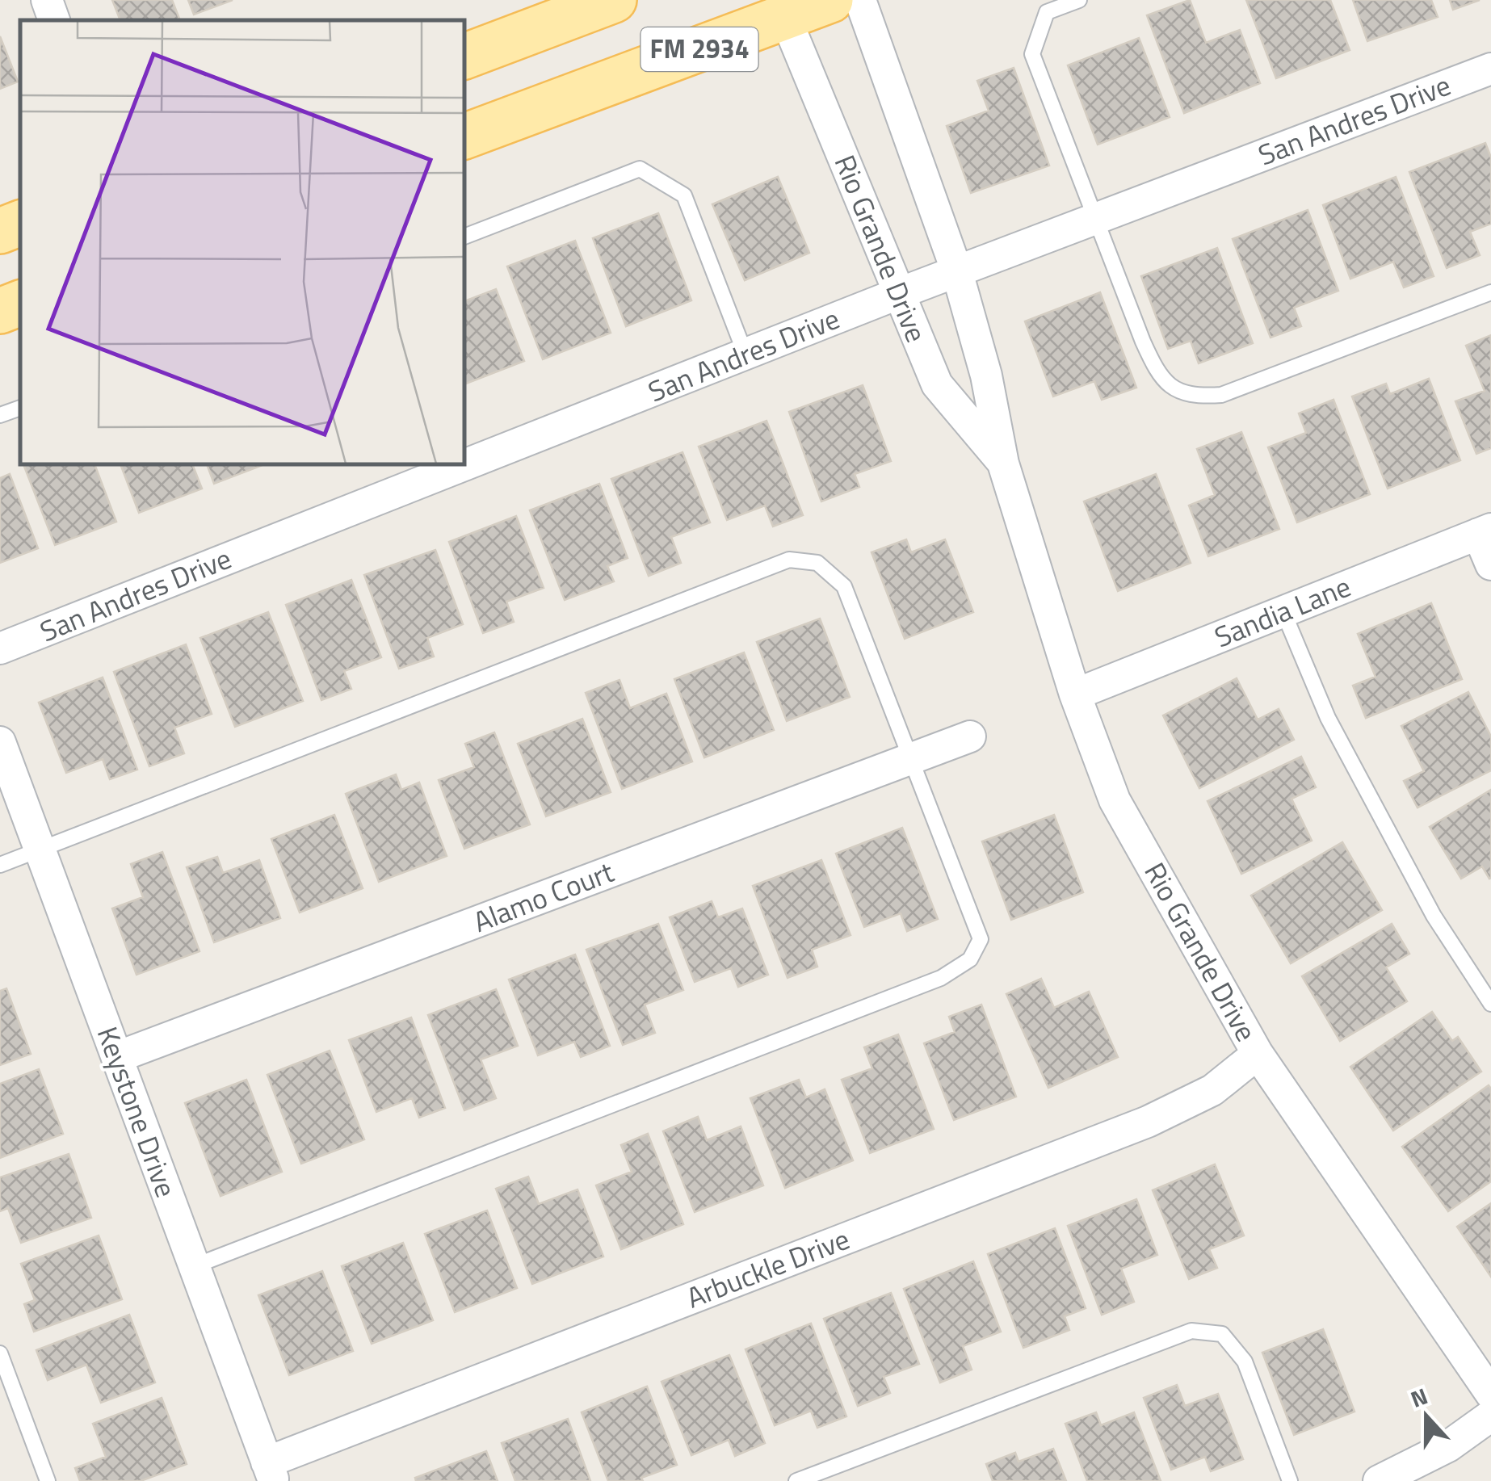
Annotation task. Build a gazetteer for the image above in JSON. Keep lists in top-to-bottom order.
{
  "streets": {
    "main road": ["FM 2934"],
    "street": [
      "San Andres Drive",
      "Rio Grande Drive",
      "Sandia Lane",
      "Alamo Court",
      "Keystone Drive",
      "Arbuckle Drive"
    ]
  },
  "crossings": [
    ["FM 2934", "Rio Grande Drive"],
    ["San Andres Drive", "Rio Grande Drive"],
    ["Rio Grande Drive", "Sandia Lane"],
    ["Rio Grande Drive", "Arbuckle Drive"],
    ["Alamo Court", "Keystone Drive"],
    ["Keystone Drive", "Arbuckle Drive"]
  ],
  "north": "top"
}
